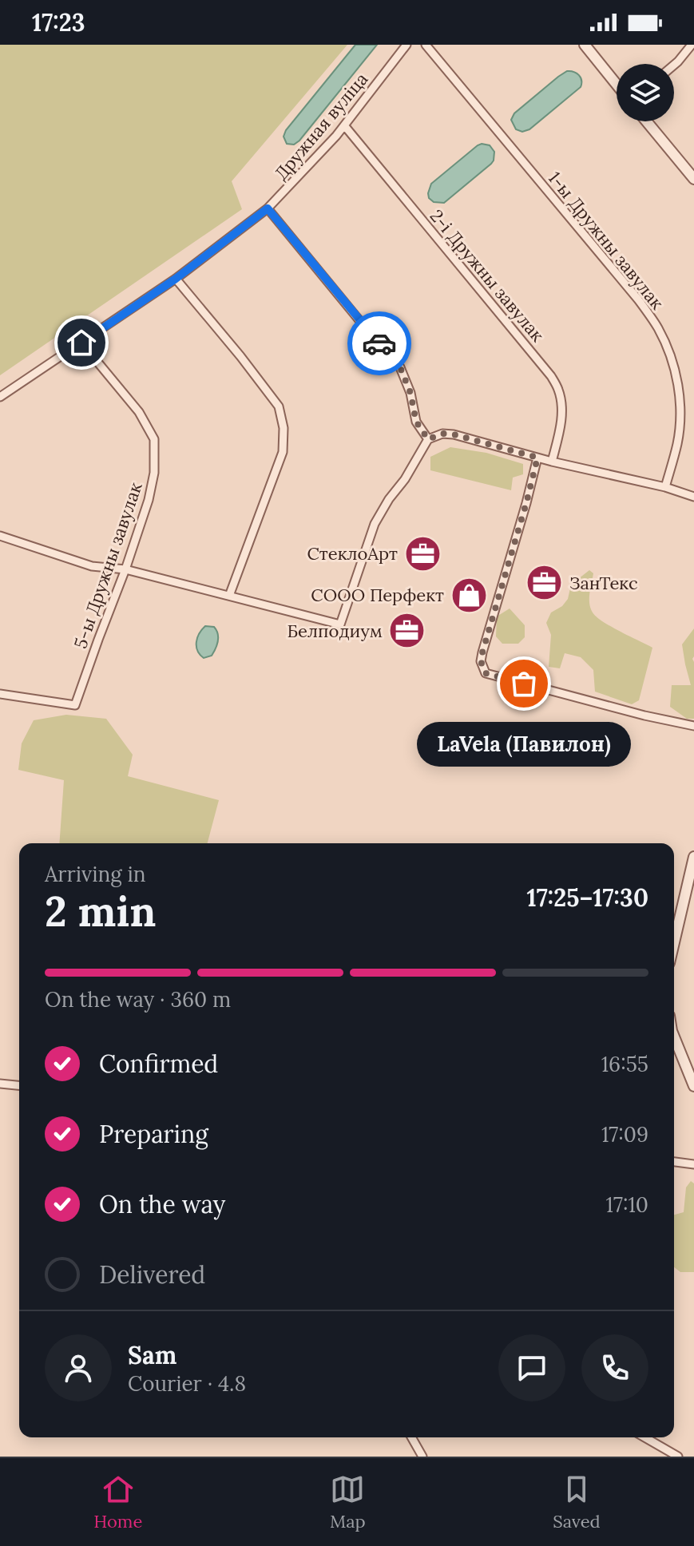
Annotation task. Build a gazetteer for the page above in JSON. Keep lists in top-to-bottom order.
{
  "streets": {
    "street": [
      "Дружная вуліца",
      "1-ы Дружны завулак",
      "2-і Дружны завулак",
      "5-ы Дружны завулак"
    ]
  },
  "crossings": [
    ["Дружная вуліца", "2-і Дружны завулак"],
    ["Дружная вуліца", "5-ы Дружны завулак"]
  ],
  "places": {
    "office": ["СтеклоАрт", "ЗанТекс", "Белподиум"],
    "shop": ["СООО Перфект"],
    "other": ["LaVela (Павилон)"]
  },
  "page": {
    "status": "17:23",
    "bubble": "LaVela (Павилон)",
    "heading": ["2 min", "Arriving in", "17:25–17:30"],
    "panel": ["Sam", "Courier · 4.8"],
    "bar": "On the way · 360 m",
    "list": [
      ["Confirmed", "16:55"],
      ["Preparing", "17:09"],
      ["On the way", "17:10"],
      "Delivered"
    ],
    "tabs": ["Home", "Map", "Saved"]
  }
}
